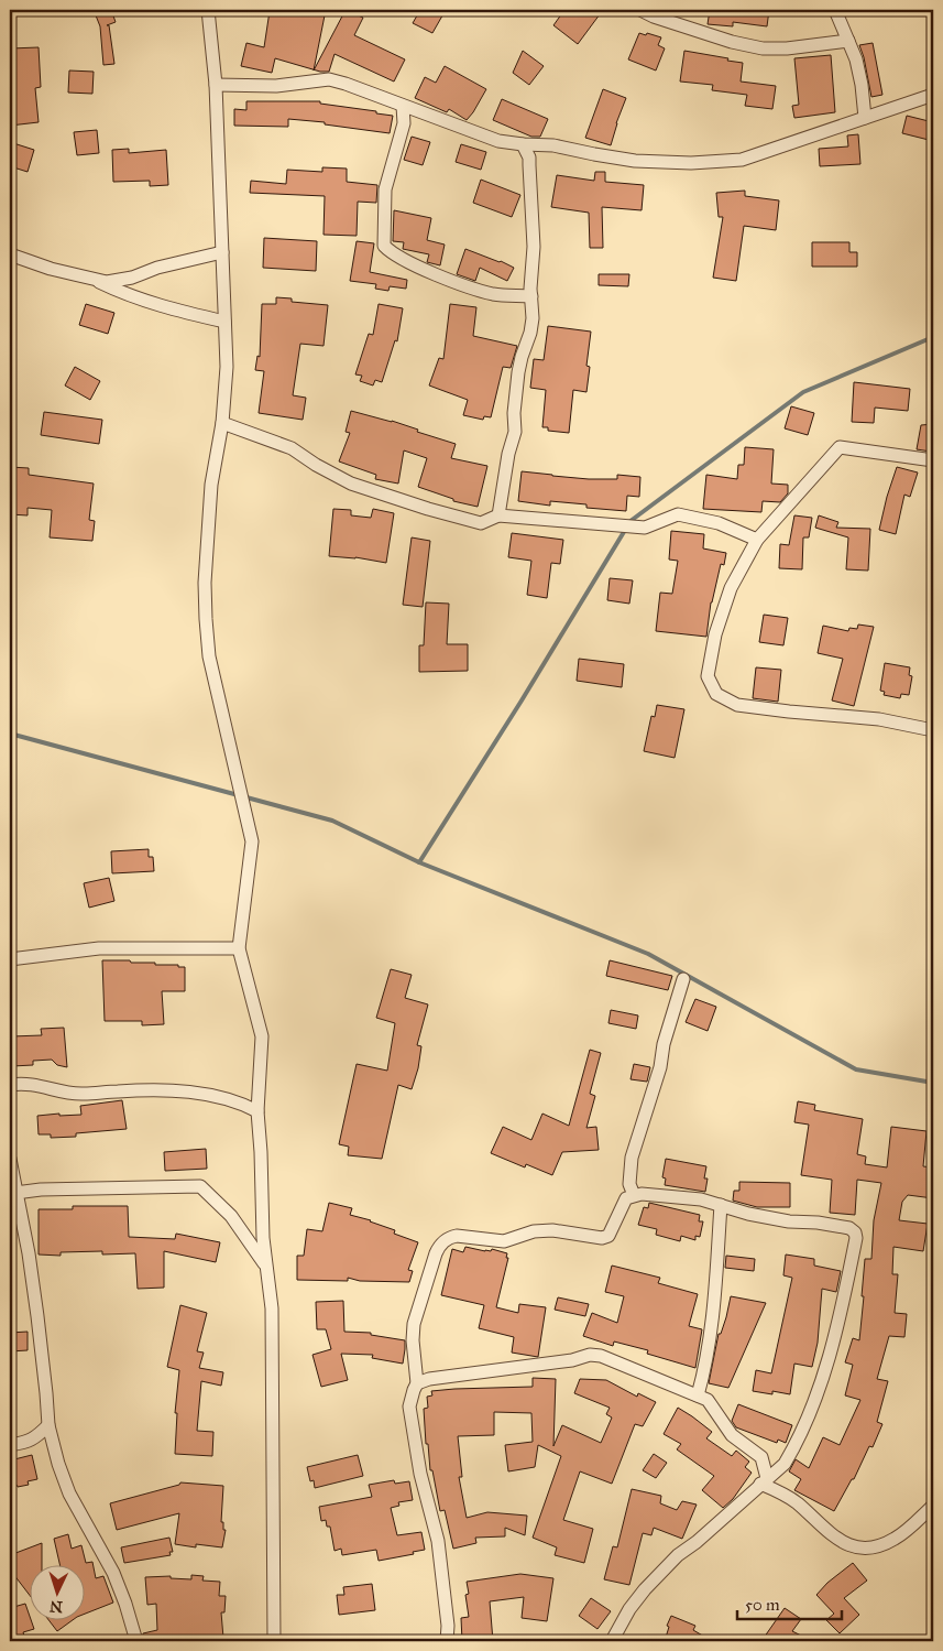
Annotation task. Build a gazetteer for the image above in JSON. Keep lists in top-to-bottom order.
{
  "scale_bar": "50 m",
  "north": "bottom"
}
